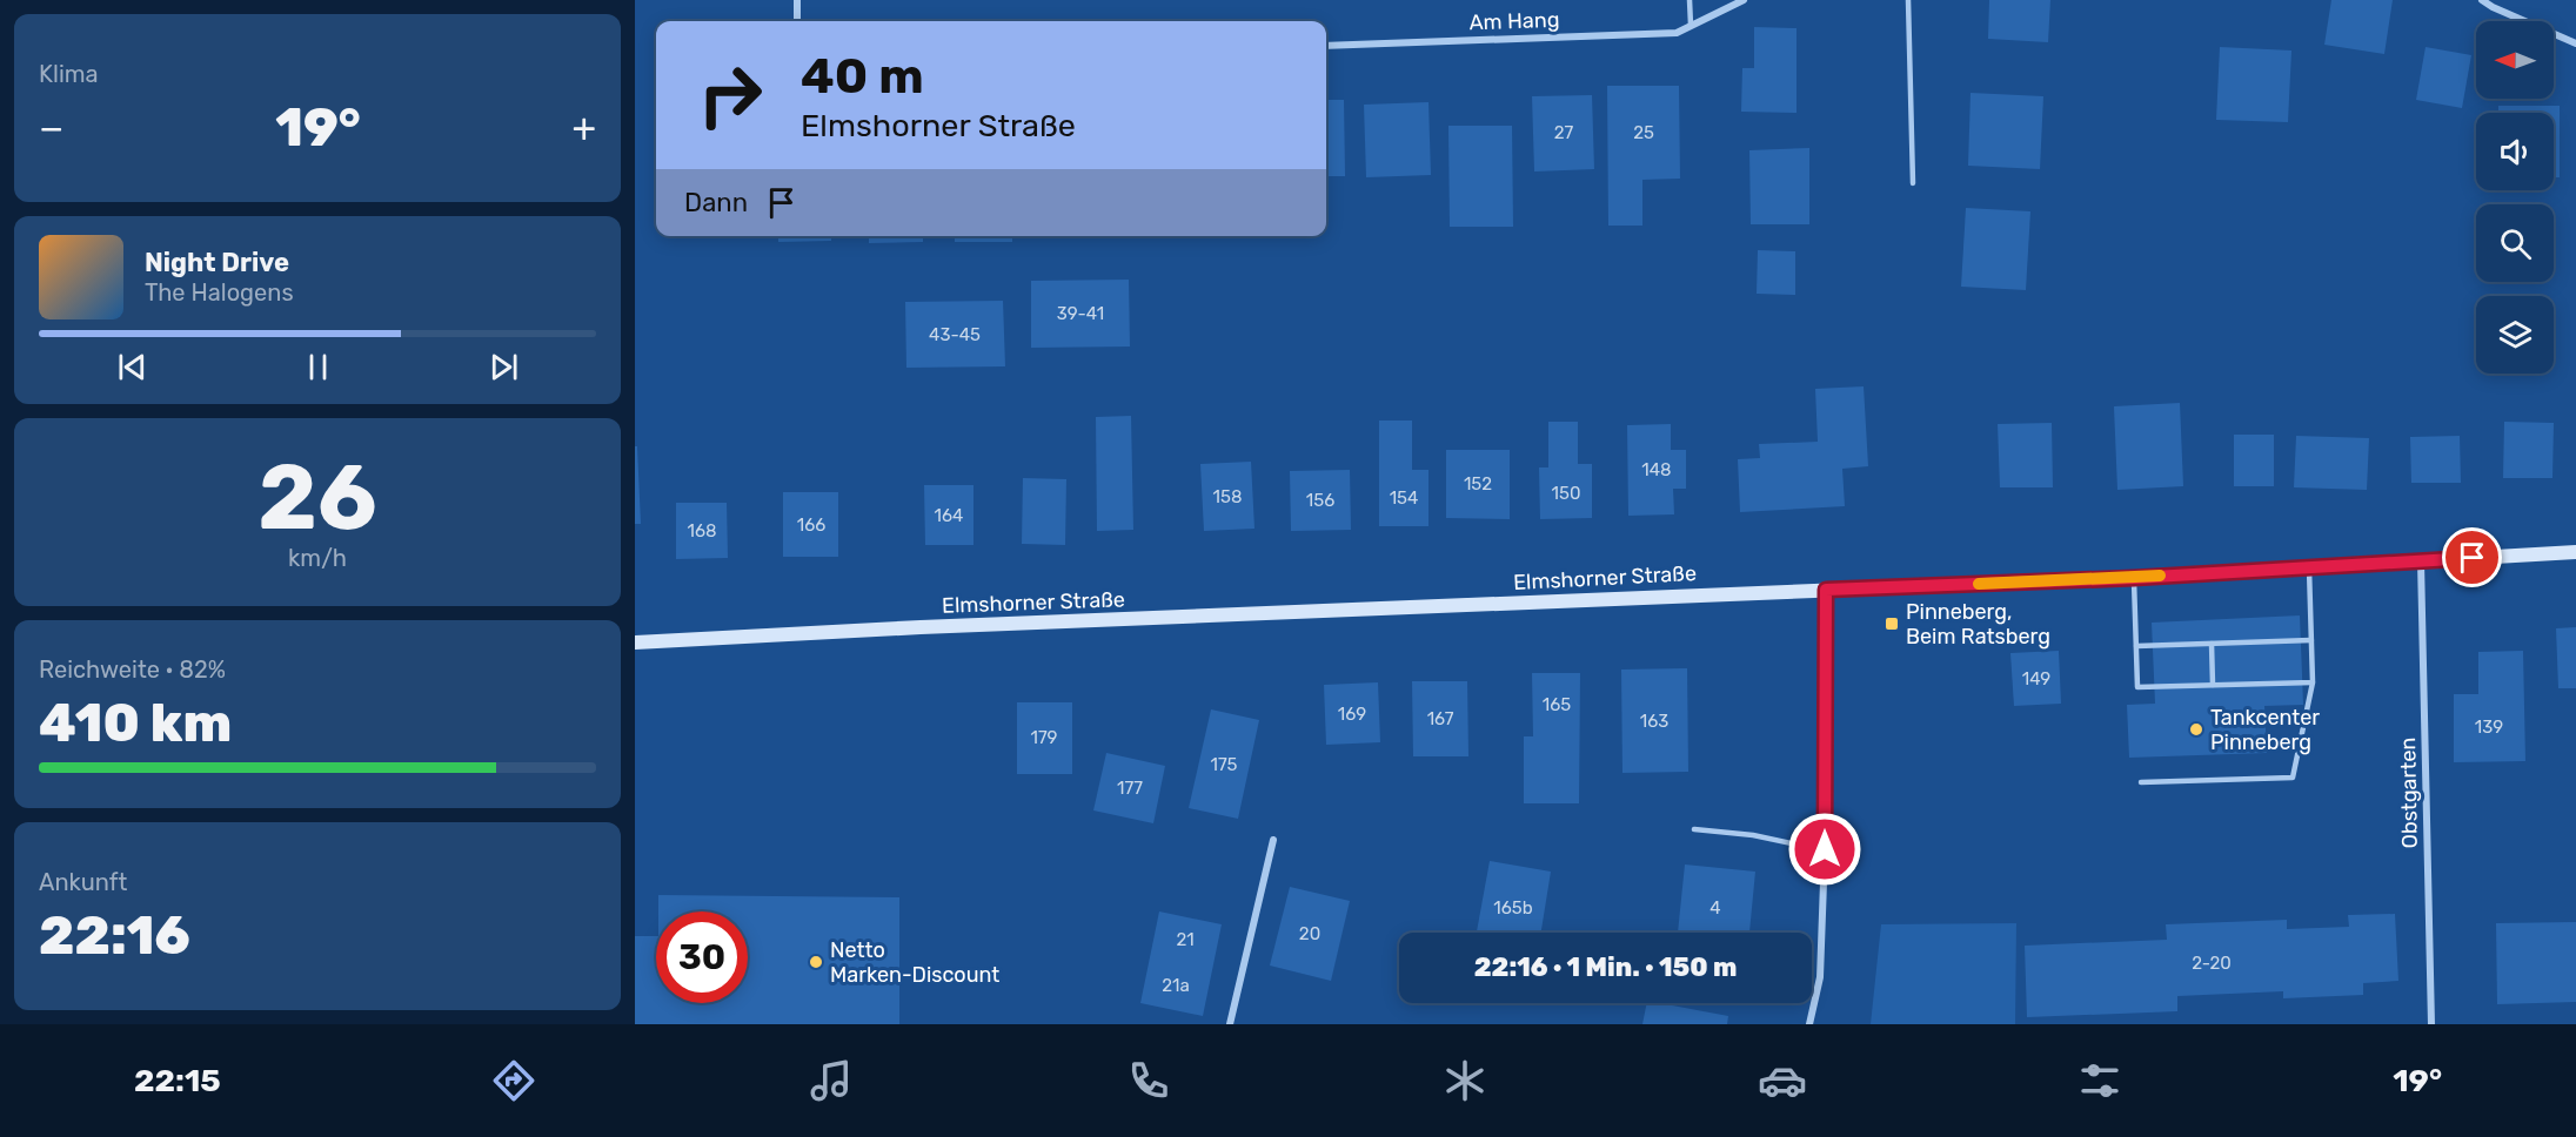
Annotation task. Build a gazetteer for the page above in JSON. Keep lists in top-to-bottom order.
{
  "streets": {
    "main road": ["Elmshorner Straße"],
    "street": ["Am Hang", "Obstgarten"]
  },
  "crossings": [
    ["Elmshorner Straße", "Obstgarten"]
  ],
  "places": {
    "transit": ["Pinneberg, Beim Ratsberg"],
    "other": ["Tankcenter Pinneberg", "Netto Marken-Discount"]
  },
  "house_numbers": [
    "27",
    "25",
    "39-41",
    "43-45",
    "148",
    "152",
    "150",
    "158",
    "154",
    "156",
    "164",
    "166",
    "168",
    "149",
    "165",
    "169",
    "167",
    "163",
    "139",
    "179",
    "175",
    "177",
    "165b",
    "4",
    "20",
    "21",
    "2-20",
    "21a"
  ],
  "north": "left",
  "page": {
    "tile": [
      "Klima",
      ["26", "km/h"],
      ["Reichweite · 82%", "410 km"],
      ["Ankunft", "22:16"]
    ],
    "turn": ["40 m", "Elmshorner Straße"],
    "heat": ["−", "19°", "+"],
    "then": "Dann",
    "song": ["Night Drive", "The Halogens"],
    "limit": "30",
    "trip": "22:16 · 1 Min. · 150 m",
    "tabs": ["22:15", "19°"]
  }
}
